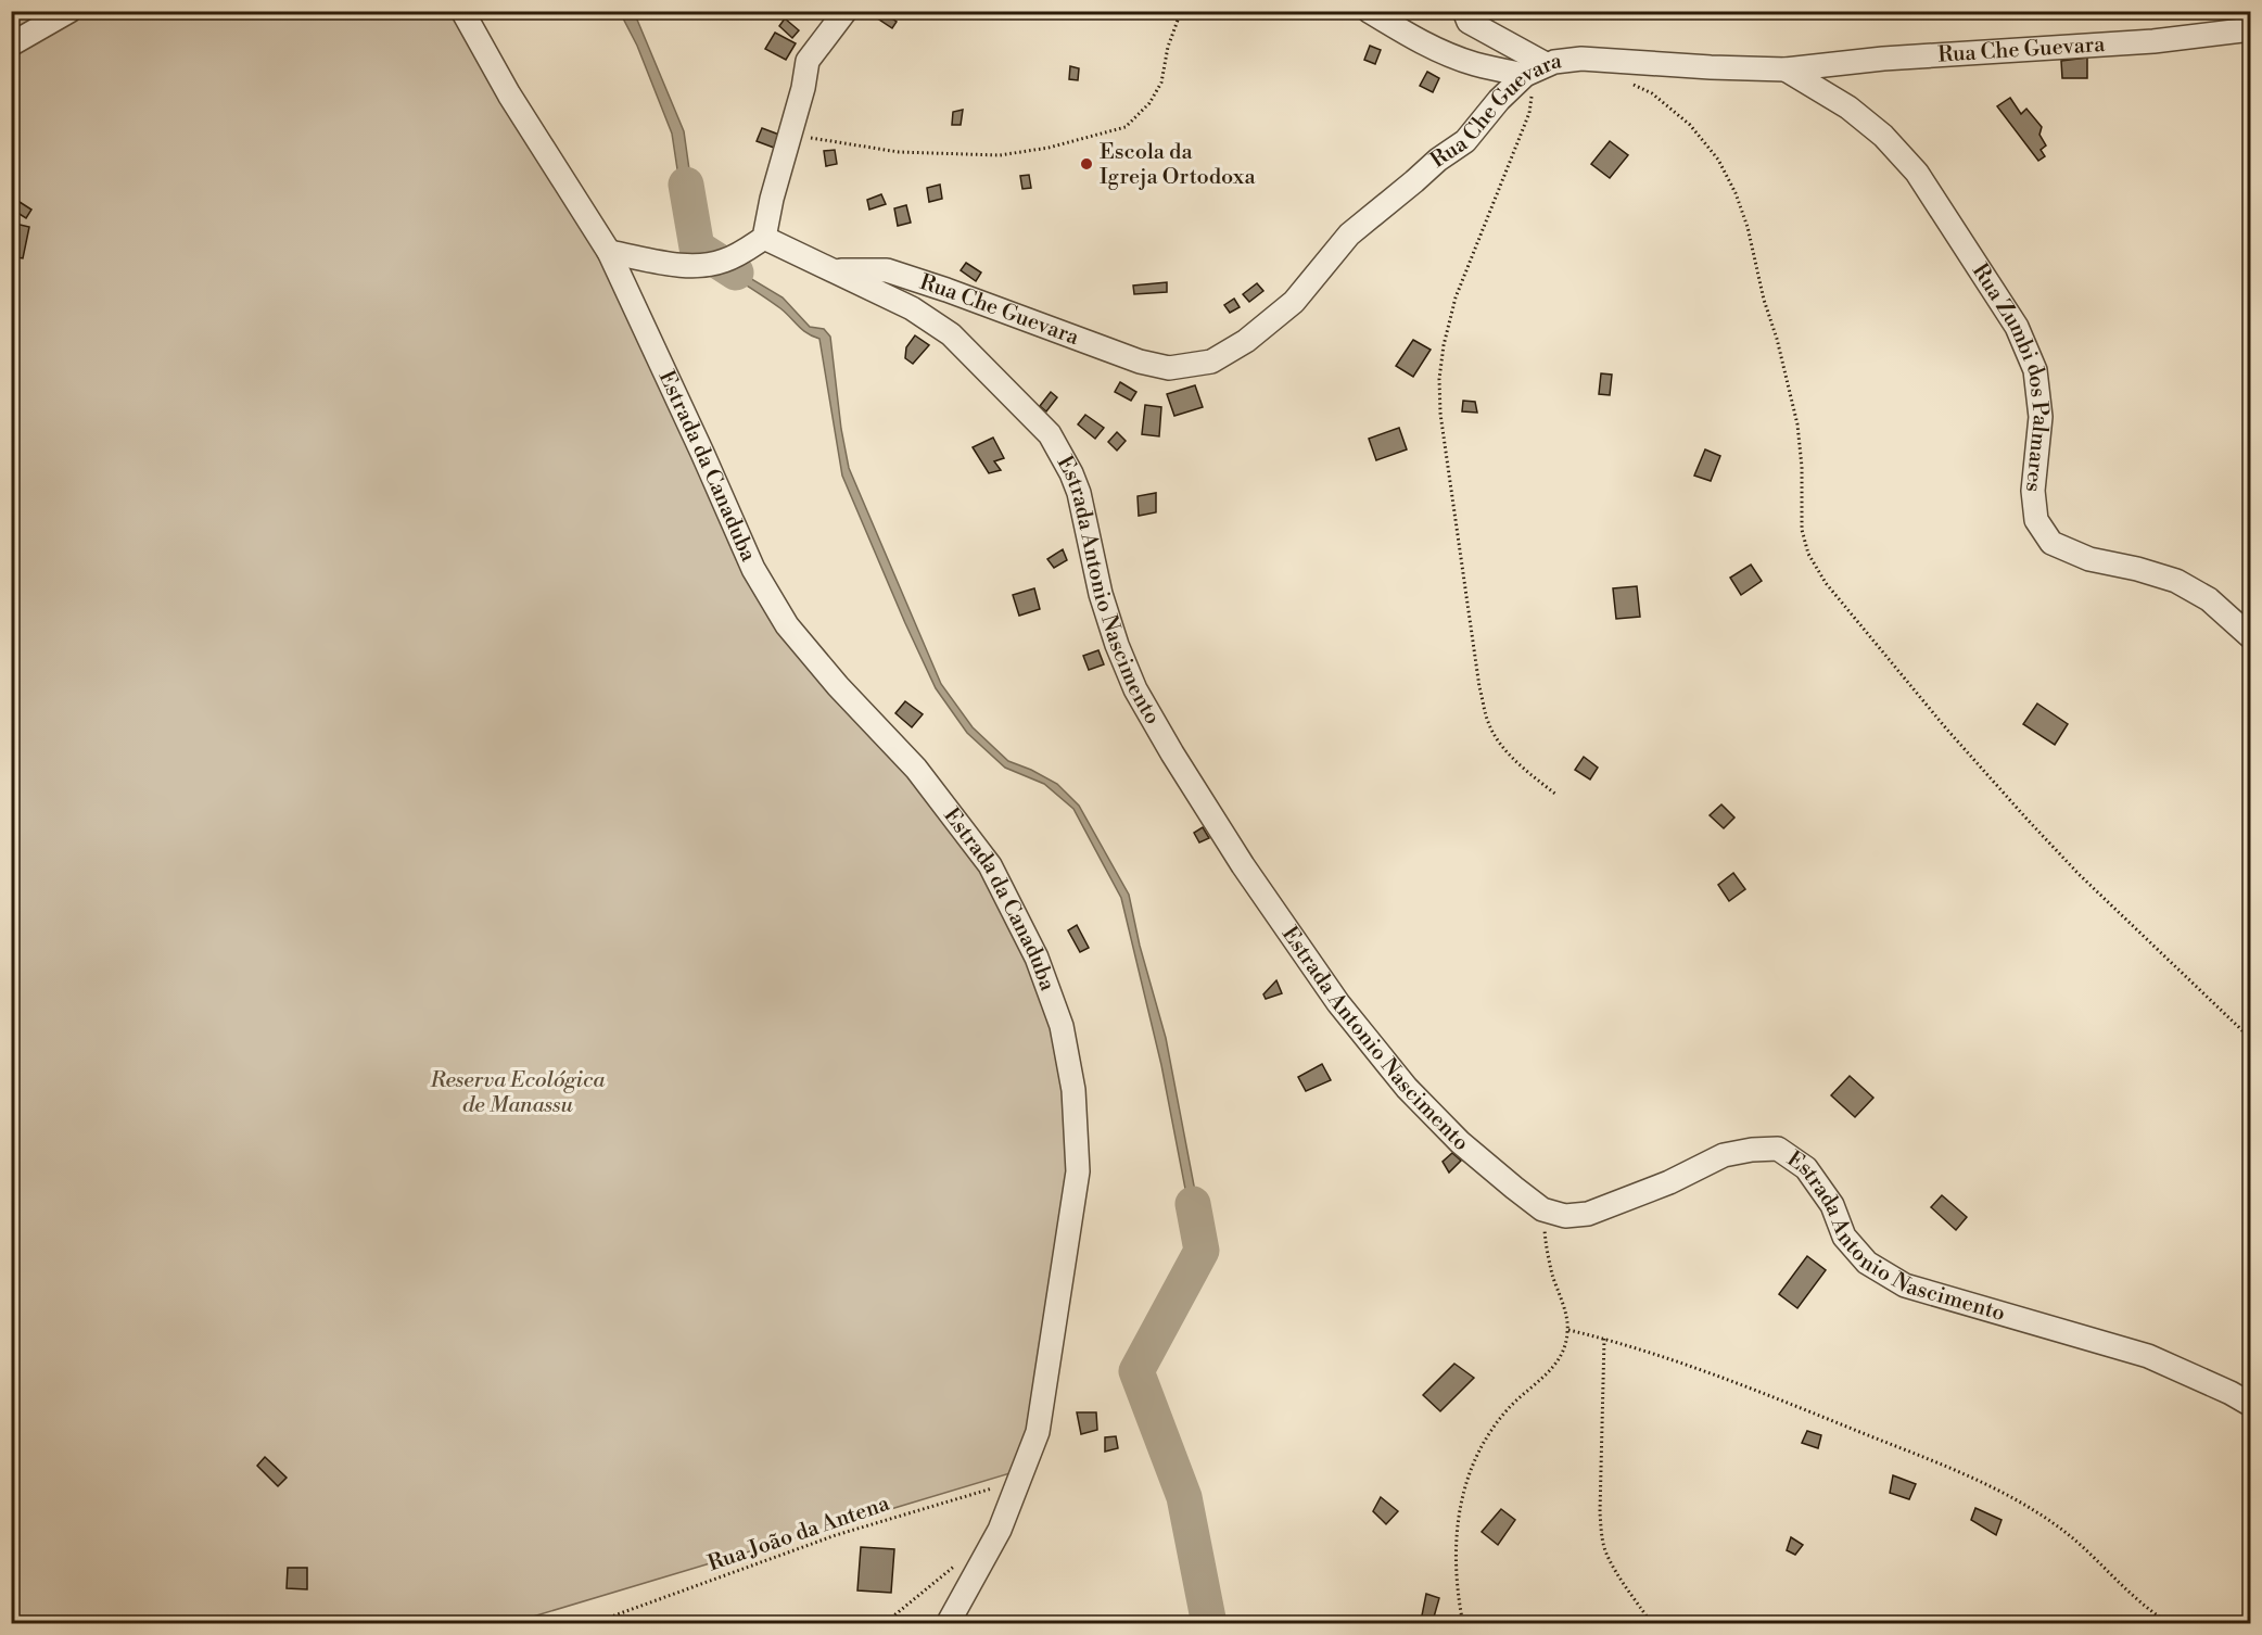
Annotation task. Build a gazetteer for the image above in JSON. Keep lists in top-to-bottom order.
{
  "streets": {
    "street": [
      "Rua Che Guevara",
      "Rua Zumbi dos Palmares",
      "Estrada da Canaduba",
      "Estrada Antonio Nascimento"
    ],
    "path": ["Rua João da Antena"]
  },
  "crossings": [
    ["Rua Che Guevara", "Rua Zumbi dos Palmares"],
    ["Rua Che Guevara", "Estrada Antonio Nascimento"],
    ["Estrada da Canaduba", "Rua João da Antena"]
  ],
  "parks": ["Reserva Ecológica de Manassu"],
  "places": ["Escola da Igreja Ortodoxa"]
}
